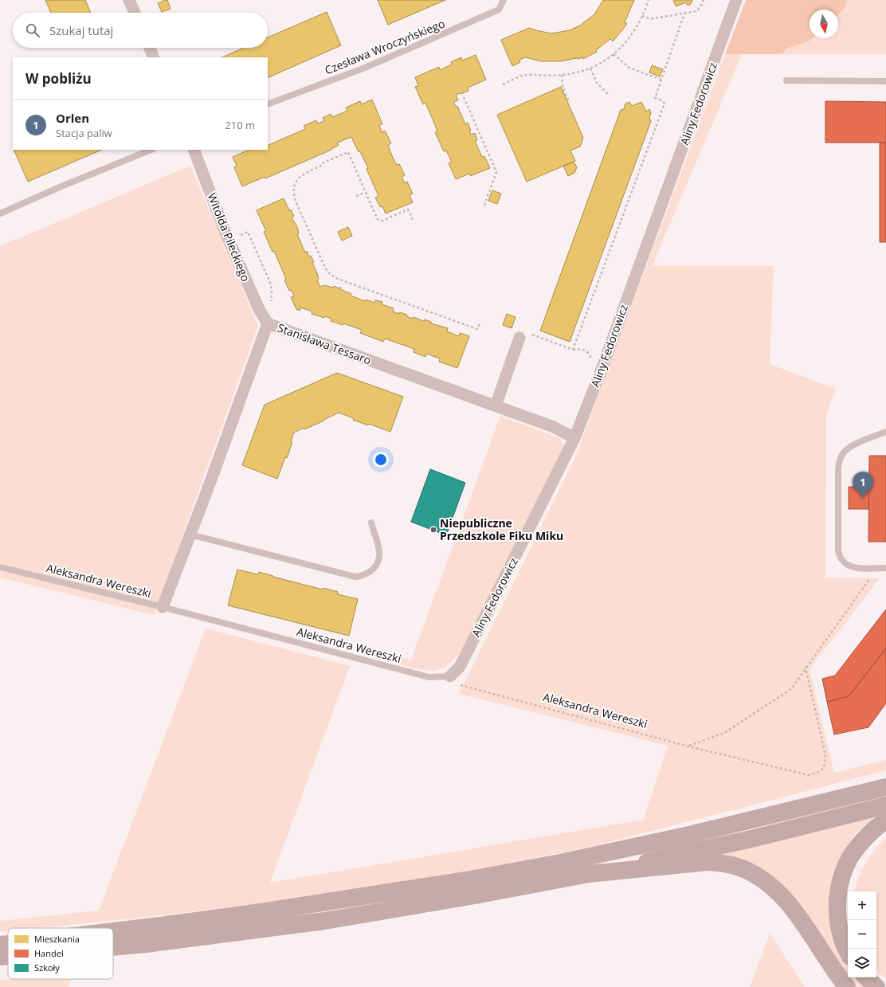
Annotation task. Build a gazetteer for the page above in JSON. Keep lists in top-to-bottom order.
{
  "streets": {
    "street": ["Aliny Fedorowicz", "Witolda Pileckiego", "Stanisława Tessaro"],
    "lane": ["Czesława Wroczyńskiego", "Aleksandra Wereszki"]
  },
  "crossings": [
    ["Aliny Fedorowicz", "Stanisława Tessaro"],
    ["Aliny Fedorowicz", "Aleksandra Wereszki"],
    ["Witolda Pileckiego", "Stanisława Tessaro"],
    ["Stanisława Tessaro", "Aleksandra Wereszki"]
  ],
  "places": ["Niepubliczne Przedszkole Fiku Miku"],
  "legend": ["Mieszkania", "Handel", "Szkoły"],
  "north": "bottom",
  "page": {
    "search": "Szukaj tutaj",
    "heading": "W pobliżu",
    "list": [
      {
        "mark": "1",
        "name": "Orlen",
        "note": "Stacja paliw",
        "value": "210 m"
      }
    ],
    "pins": "1",
    "map_buttons": ["+", "−"]
  }
}
